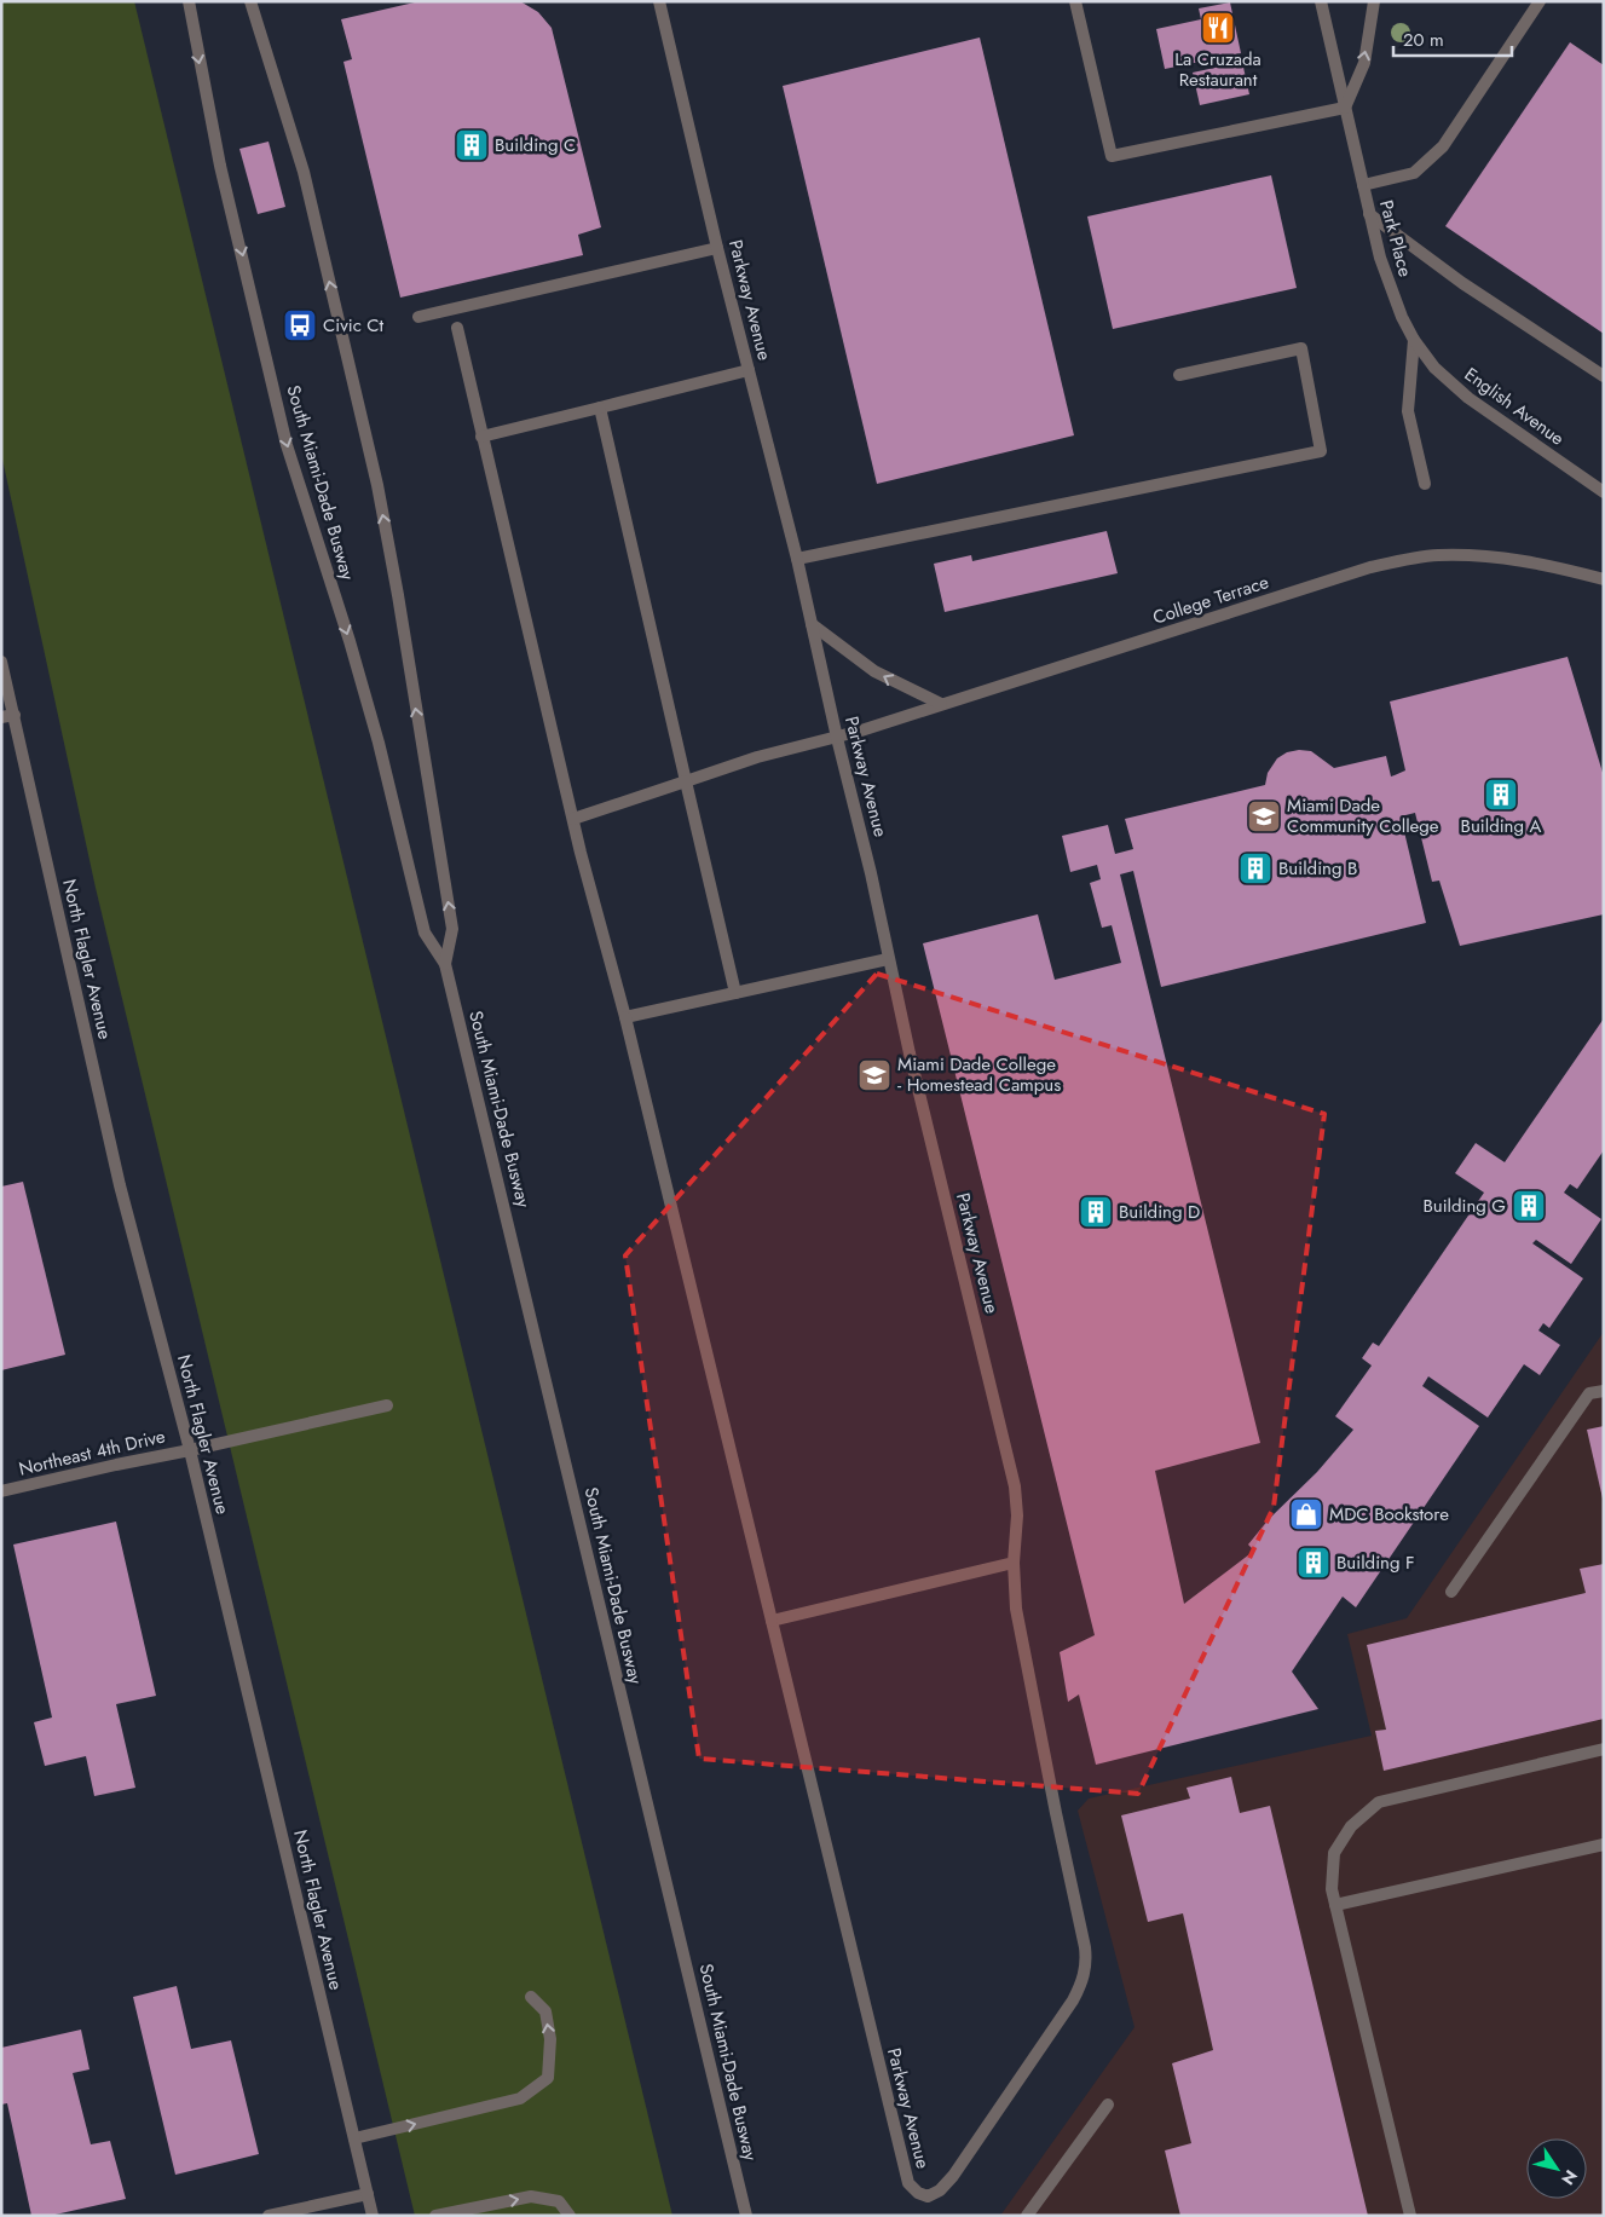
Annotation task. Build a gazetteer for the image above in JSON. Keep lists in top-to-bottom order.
{
  "streets": {
    "street": [
      "Park Place",
      "Parkway Avenue",
      "English Avenue",
      "South Miami-Dade Busway",
      "College Terrace",
      "North Flagler Avenue",
      "Northeast 4th Drive"
    ]
  },
  "crossings": [
    ["Park Place", "English Avenue"],
    ["Parkway Avenue", "College Terrace"],
    ["North Flagler Avenue", "Northeast 4th Drive"]
  ],
  "places": {
    "restaurant": ["La Cruzada Restaurant"],
    "building": [
      "Building C",
      "Building A",
      "Building B",
      "Building G",
      "Building D",
      "Building F"
    ],
    "bus stop": ["Civic Ct"],
    "school or university": ["Miami Dade Community College", "Miami Dade College - Homestead Campus"],
    "shop": ["MDC Bookstore"]
  },
  "scale_bar": "20 m",
  "north": "bottom right"
}
